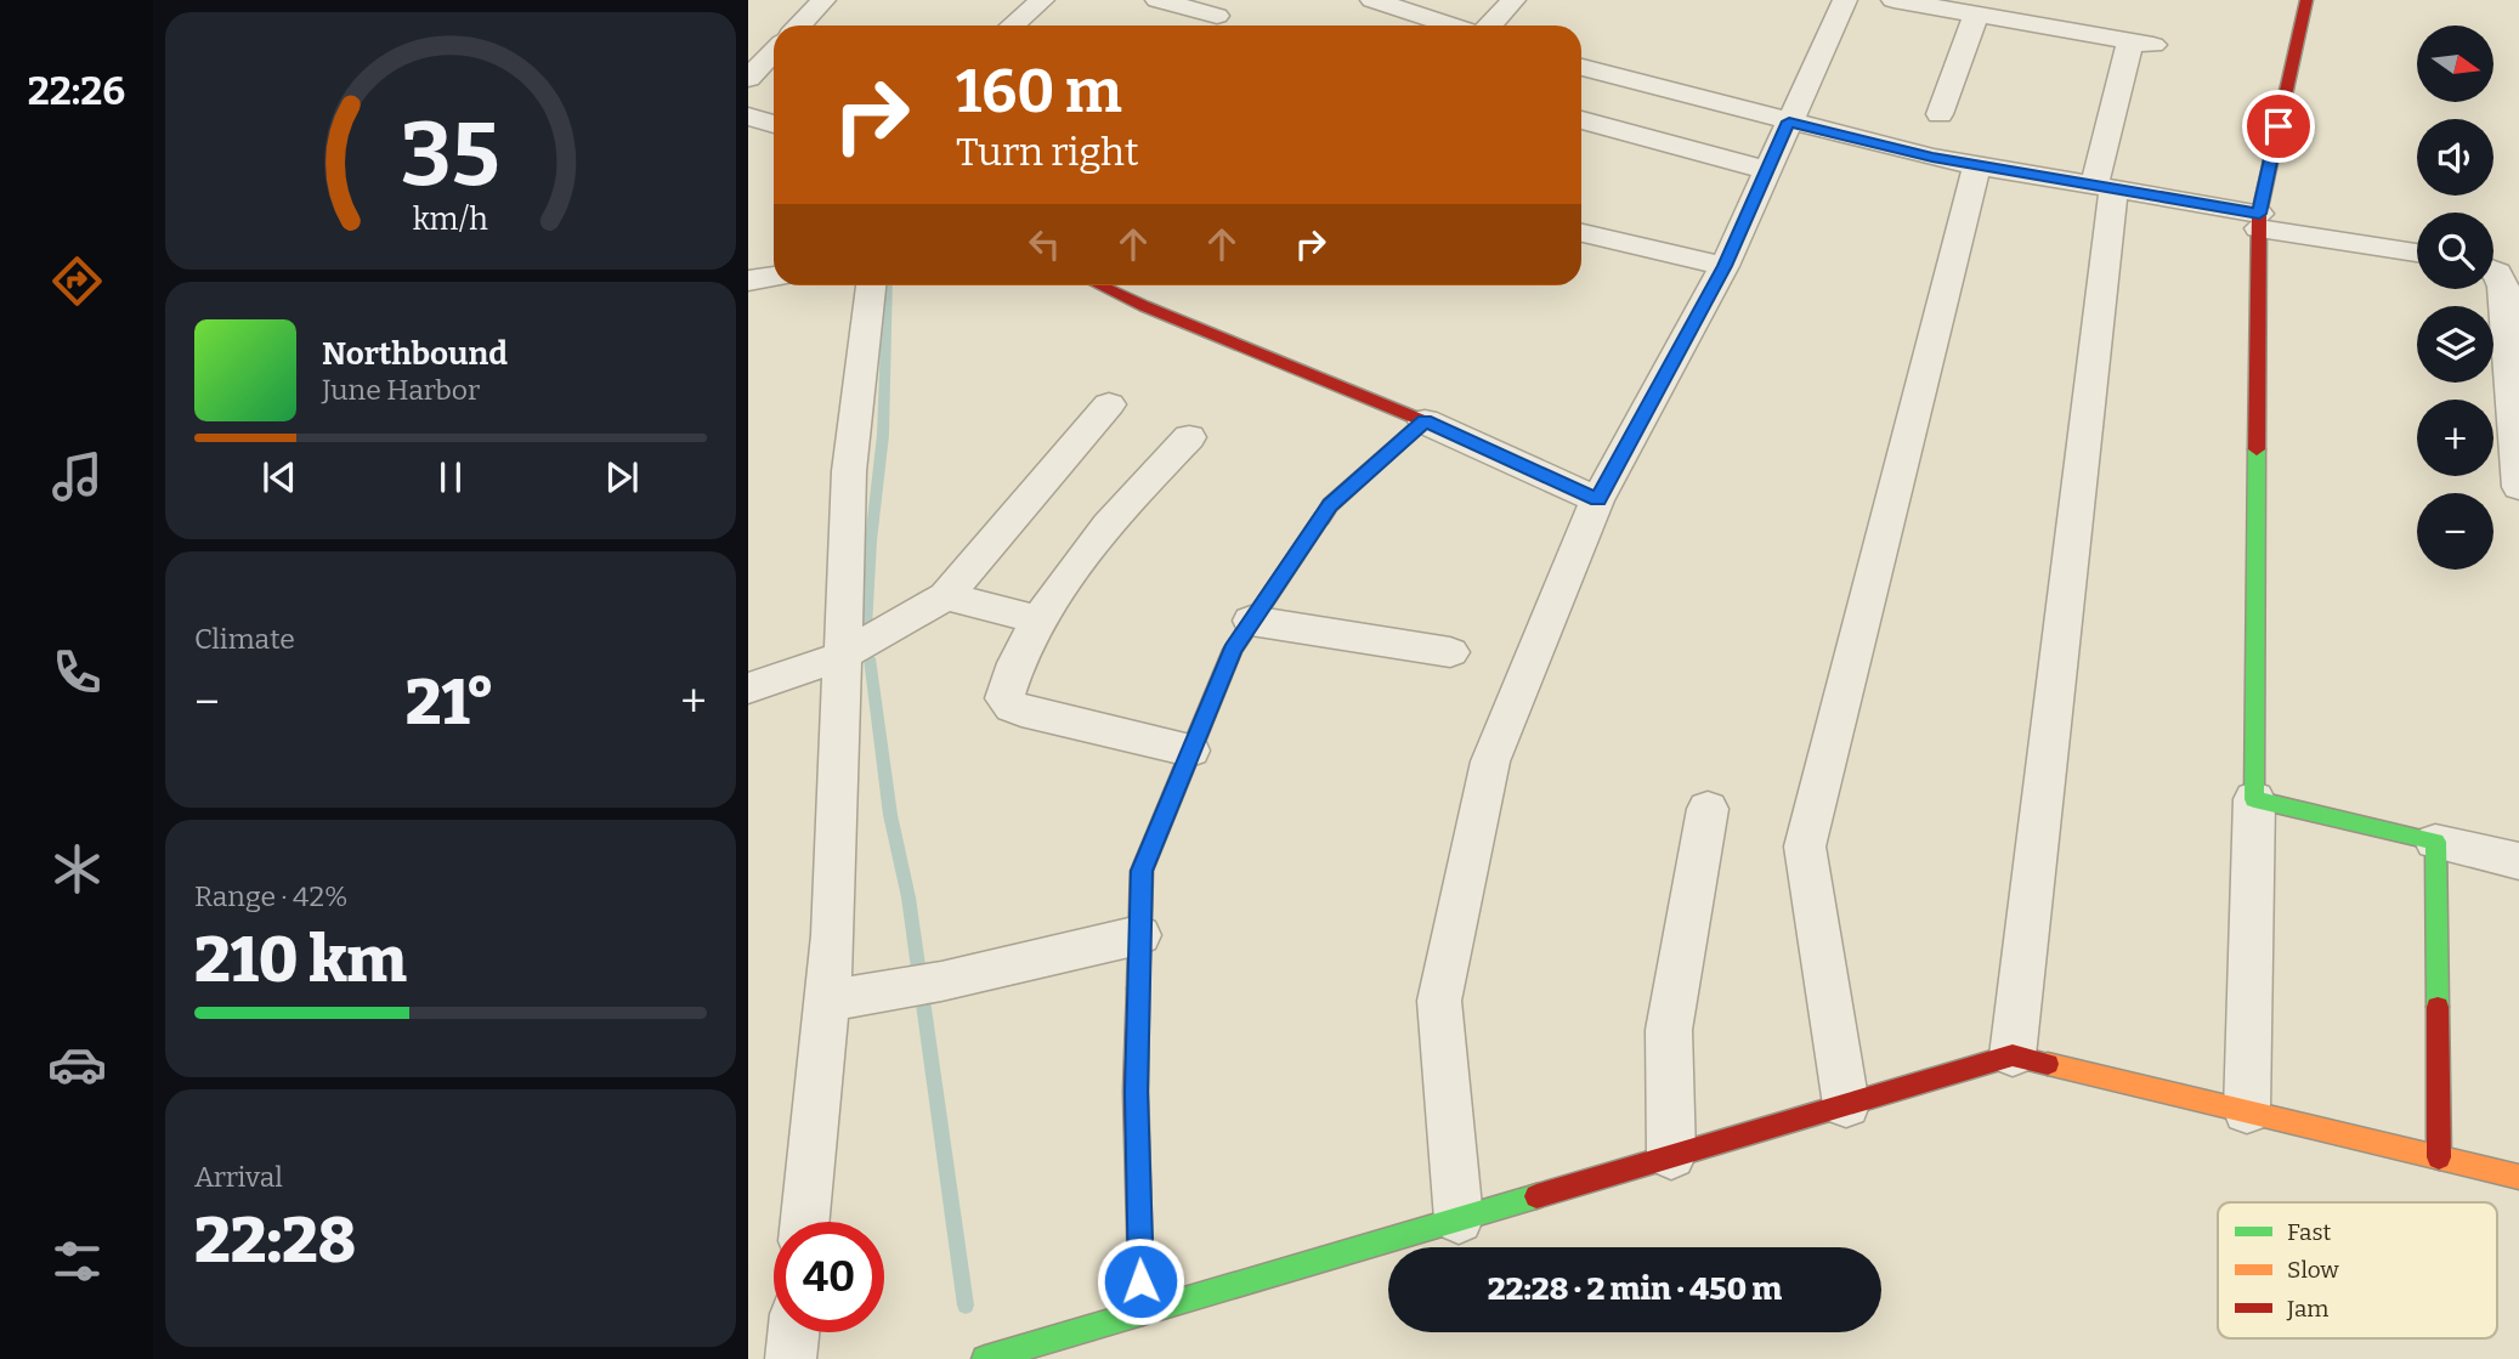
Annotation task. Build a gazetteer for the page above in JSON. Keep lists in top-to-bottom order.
{
  "legend": ["Fast", "Slow", "Jam"],
  "north": "right",
  "page": {
    "tabs": "22:26",
    "map_buttons": ["+", "−"],
    "turn": ["160 m", "Turn right"],
    "song": ["Northbound", "June Harbor"],
    "tile": [
      "Climate",
      ["Range · 42%", "210 km"],
      ["Arrival", "22:28"]
    ],
    "heat": ["−", "21°", "+"],
    "limit": "40",
    "trip": "22:28 · 2 min · 450 m",
    "gauge": ["35", "km/h"]
  }
}
